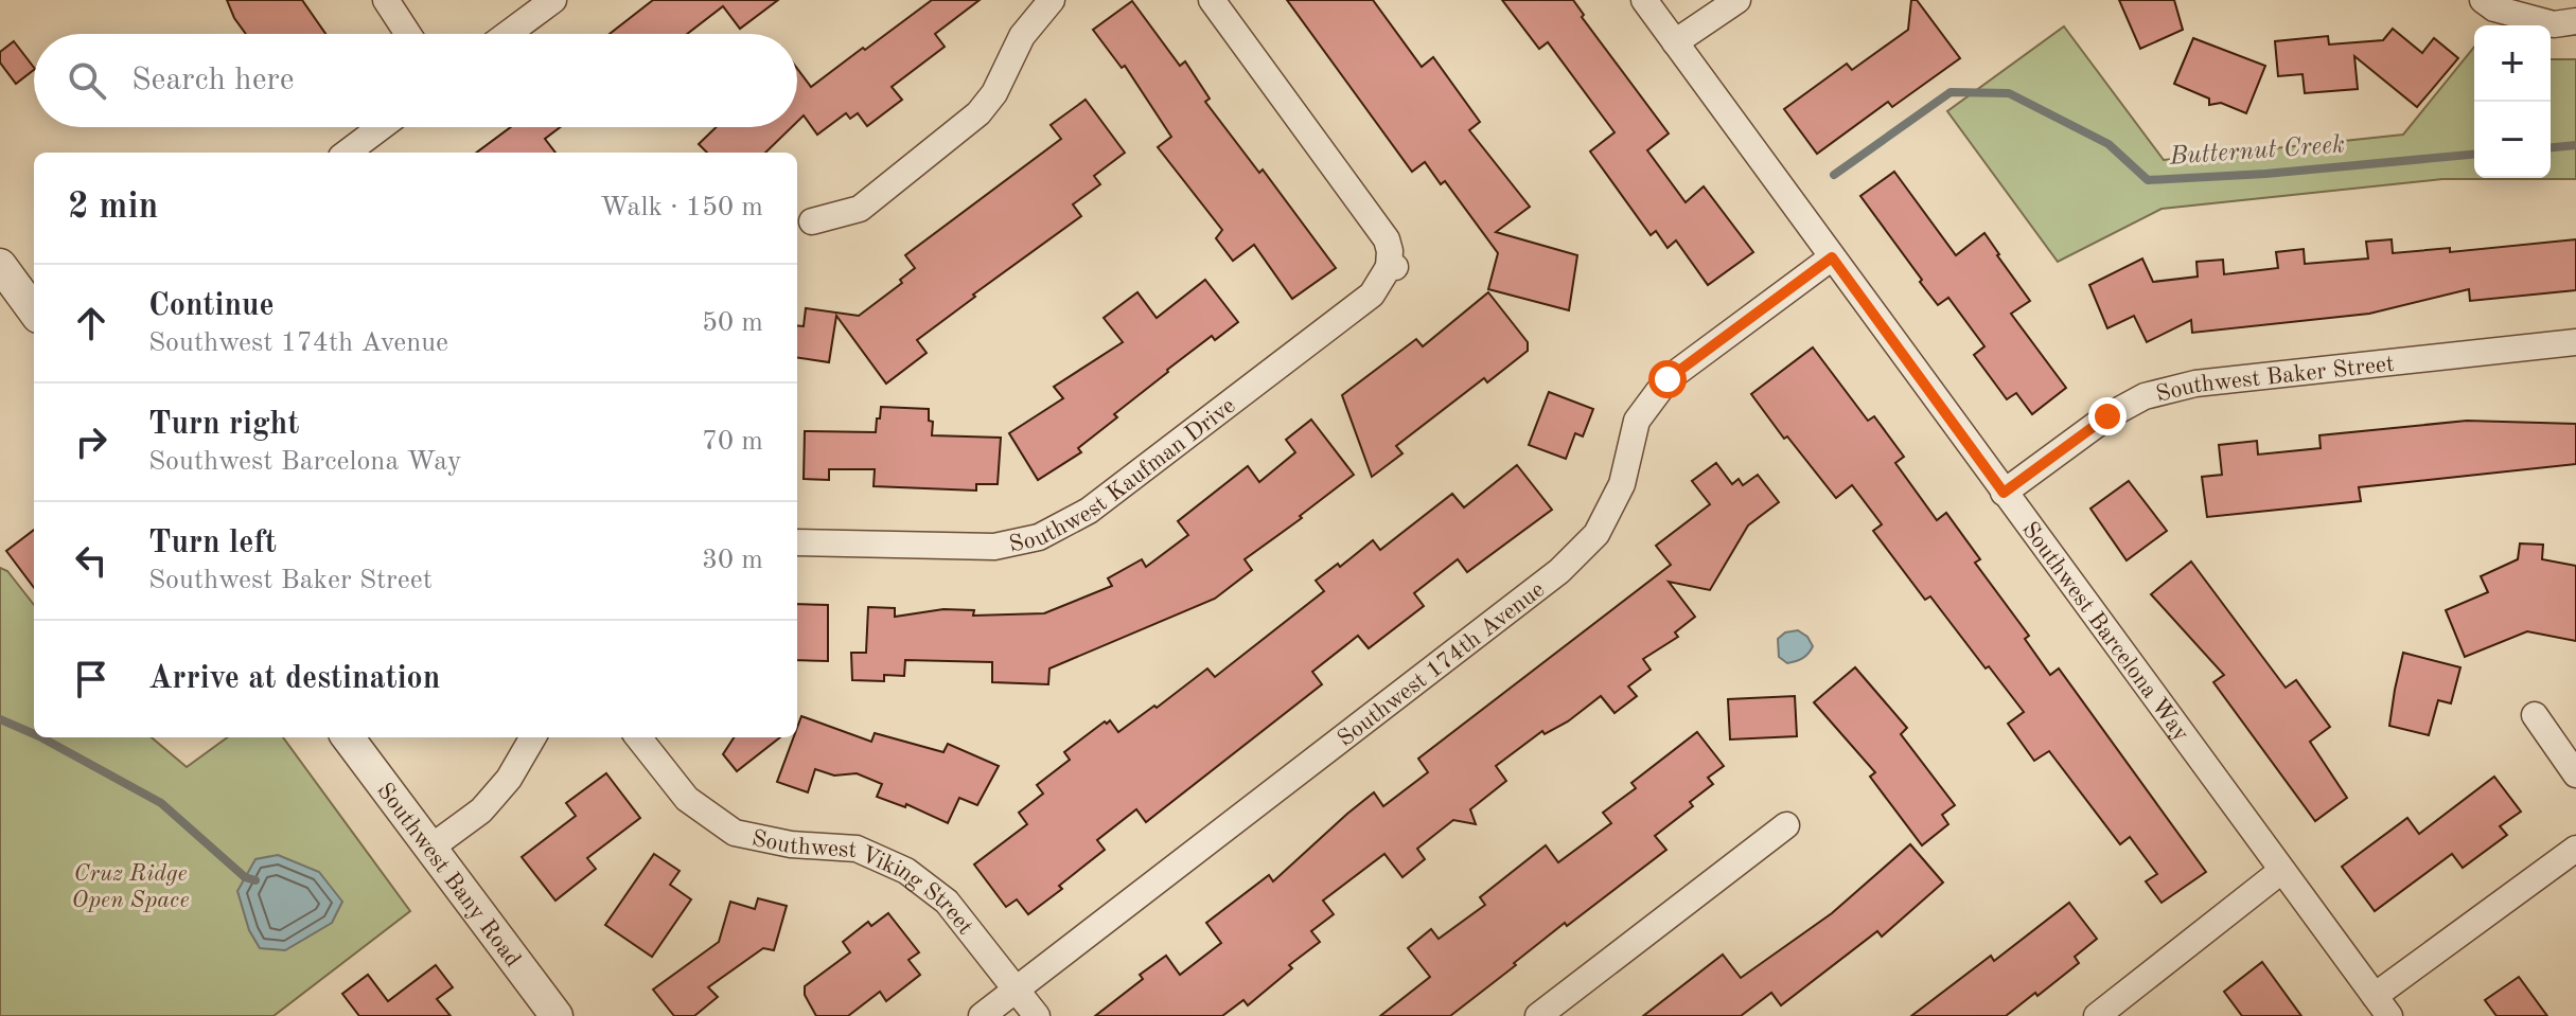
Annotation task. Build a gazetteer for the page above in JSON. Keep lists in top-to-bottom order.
{
  "streets": {
    "street": [
      "Southwest Baker Street",
      "Southwest Kaufman Drive",
      "Southwest Barcelona Way",
      "Southwest 174th Avenue",
      "Southwest Bany Road",
      "Southwest Viking Street"
    ]
  },
  "crossings": [
    ["Southwest Baker Street", "Southwest Barcelona Way"],
    ["Southwest Barcelona Way", "Southwest 174th Avenue"],
    ["Southwest 174th Avenue", "Southwest Viking Street"]
  ],
  "water": ["Butternut Creek"],
  "parks": ["Cruz Ridge Open Space"],
  "page": {
    "map_buttons": ["+", "−"],
    "search": "Search here",
    "heading": ["2 min", "Walk · 150 m"],
    "list": [
      ["Continue", "Southwest 174th Avenue", "50 m"],
      ["Turn right", "Southwest Barcelona Way", "70 m"],
      ["Turn left", "Southwest Baker Street", "30 m"],
      "Arrive at destination"
    ]
  }
}
